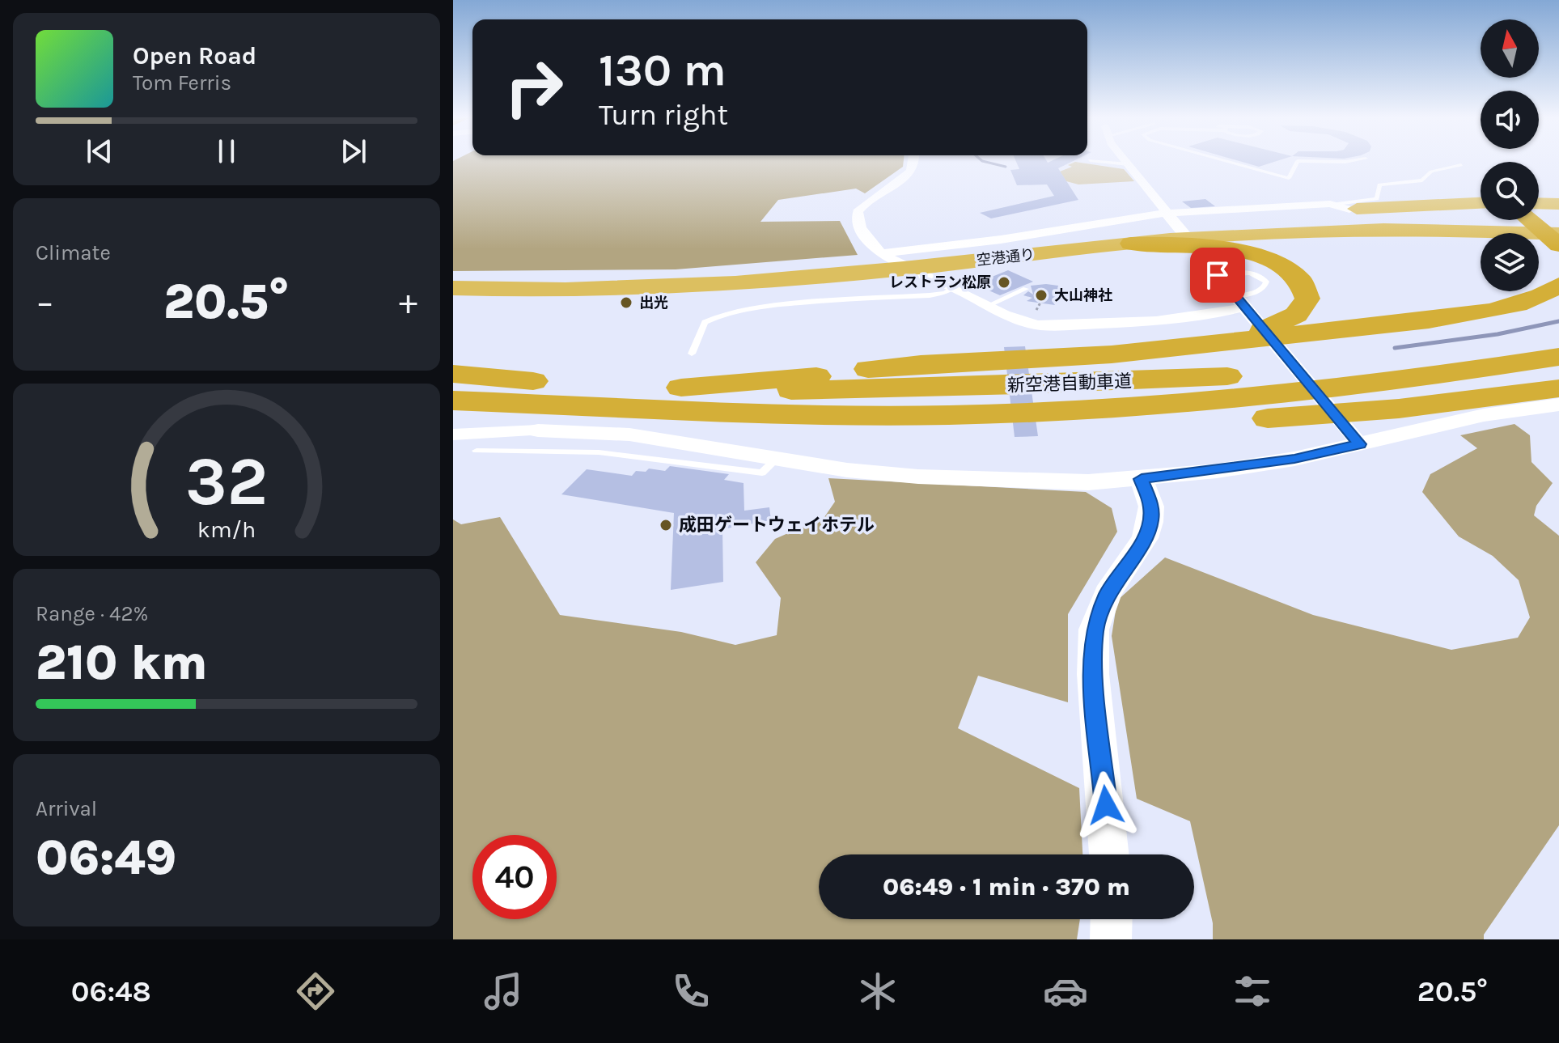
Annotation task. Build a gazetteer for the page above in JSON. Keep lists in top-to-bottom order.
{
  "streets": {
    "highway": ["空港通り", "新空港自動車道"]
  },
  "places": [
    "レストラン松原",
    "大山神社",
    "出光",
    "成田ゲートウェイホテル"
  ],
  "north": "top",
  "page": {
    "turn": ["130 m", "Turn right"],
    "song": ["Open Road", "Tom Ferris"],
    "tile": [
      "Climate",
      ["Range · 42%", "210 km"],
      ["Arrival", "06:49"]
    ],
    "heat": ["−", "20.5°", "+"],
    "limit": "40",
    "trip": "06:49 · 1 min · 370 m",
    "tabs": ["06:48", "20.5°"],
    "gauge": ["32", "km/h"]
  }
}
